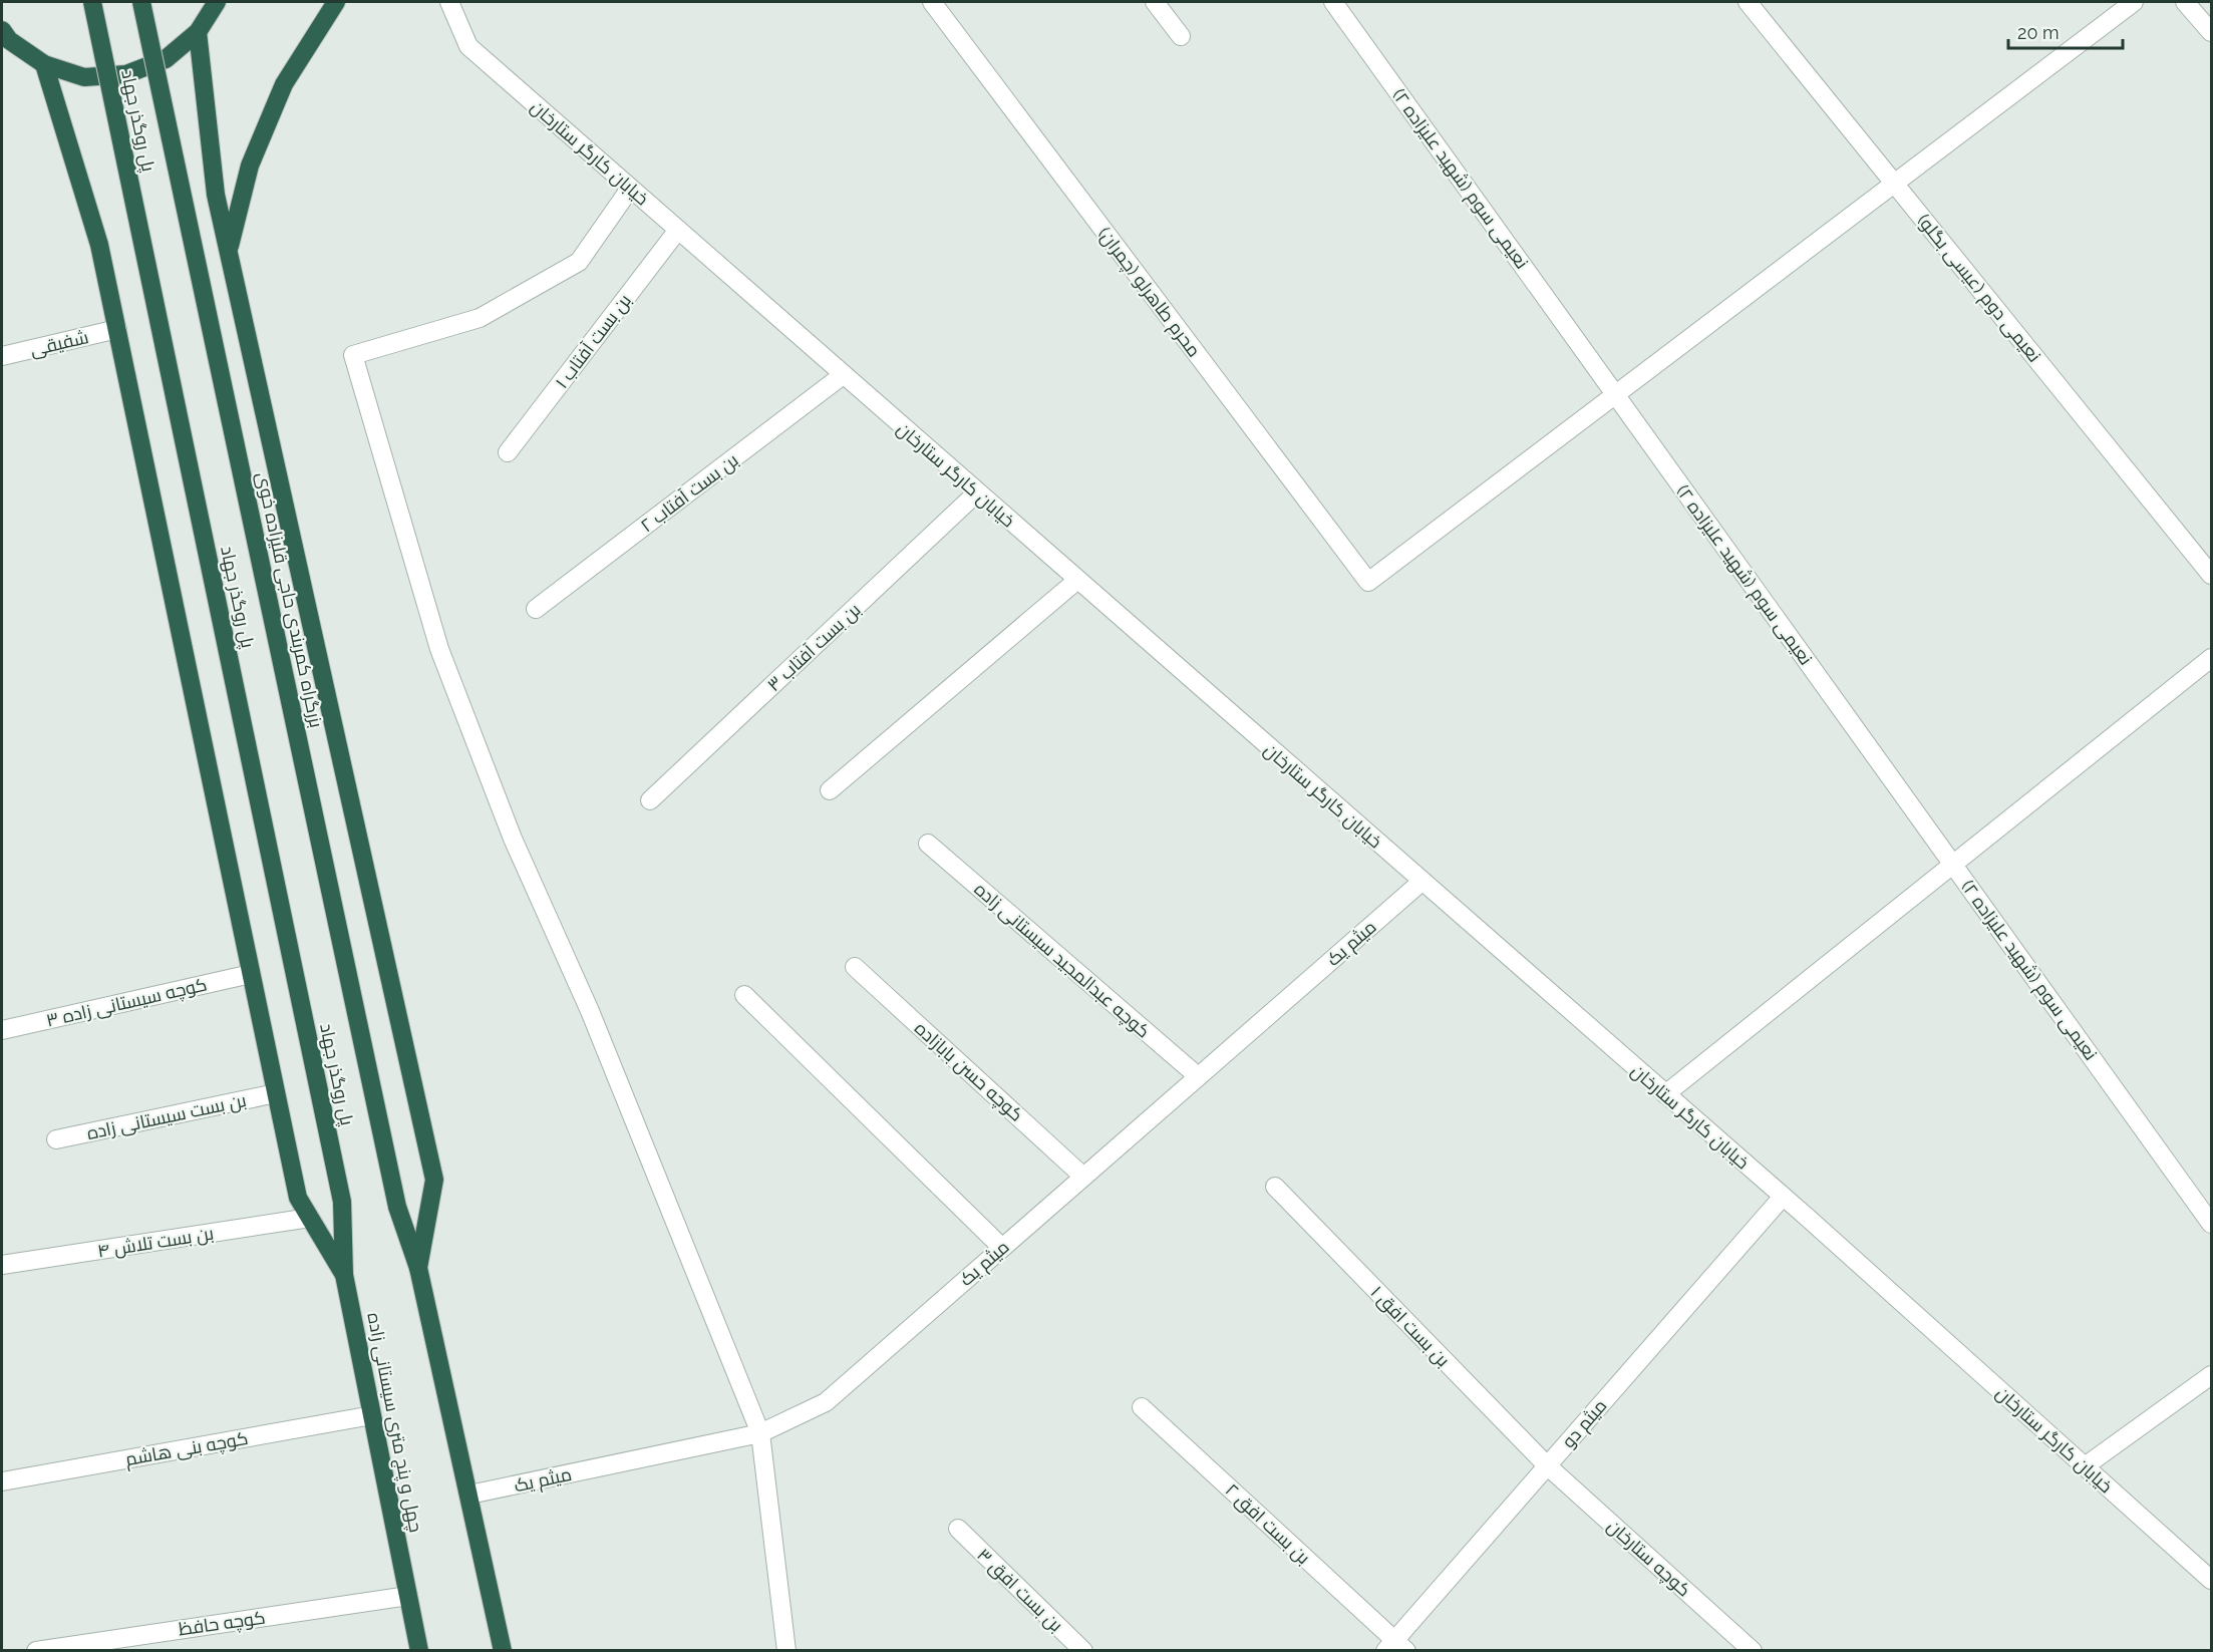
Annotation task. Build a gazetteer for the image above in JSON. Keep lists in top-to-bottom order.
{
  "streets": {
    "highway": ["پل روگذر جهاد", "بزرگراه کمربندی حاجی قلیزاده خوی", "چهل و پنج متری سیستانی زاده"],
    "street": [
      "خیابان کارگر ستارخان",
      "نعیمی سوم (شهید علیزاده ۲)",
      "نعیمی دوم (عیسی بگلو)",
      "محرم طاهرلو (چمران)",
      "بن بست آفتاب ۱",
      "شفیقی",
      "بن بست آفتاب ۲",
      "بن بست آفتاب ۳",
      "میثم یک",
      "کوچه عبدالمجید سیستانی زاده",
      "کوچه سیستانی زاده ۳",
      "کوچه حسن بابازاده",
      "بن بست سیستانی زاده",
      "بن بست تلاش ۴",
      "بن بست افق ۱",
      "میثم دو",
      "کوچه بنی هاشم",
      "بن بست افق ۲",
      "کوچه ستارخان",
      "بن بست افق ۳",
      "کوچه حافظ"
    ]
  },
  "crossings": [
    ["پل روگذر جهاد", "چهل و پنج متری سیستانی زاده"],
    ["خیابان کارگر ستارخان", "بن بست آفتاب ۱"],
    ["خیابان کارگر ستارخان", "بن بست آفتاب ۲"],
    ["خیابان کارگر ستارخان", "بن بست آفتاب ۳"],
    ["خیابان کارگر ستارخان", "میثم یک"],
    ["خیابان کارگر ستارخان", "میثم دو"],
    ["نعیمی سوم (شهید علیزاده ۲)", "محرم طاهرلو (چمران)"],
    ["میثم یک", "کوچه عبدالمجید سیستانی زاده"],
    ["میثم یک", "کوچه حسن بابازاده"],
    ["بن بست افق ۱", "میثم دو"],
    ["بن بست افق ۱", "کوچه ستارخان"],
    ["چهل و پنج متری سیستانی زاده", "کوچه بنی هاشم"],
    ["چهل و پنج متری سیستانی زاده", "کوچه حافظ"],
    ["میثم دو", "بن بست افق ۲"],
    ["میثم دو", "کوچه ستارخان"]
  ],
  "scale_bar": "20 m"
}
